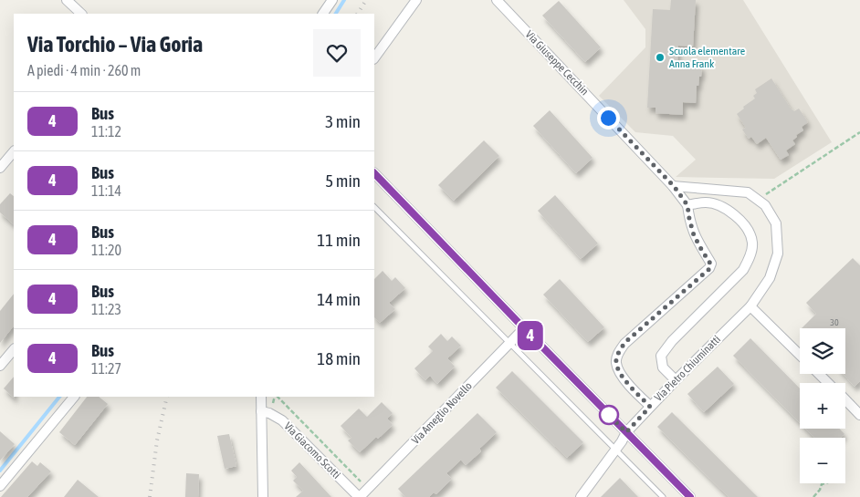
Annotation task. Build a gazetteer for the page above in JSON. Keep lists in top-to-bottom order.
{
  "streets": {
    "street": [
      "Via Giuseppe Cecchin",
      "Via Pietro Chiuminatti",
      "Via Ameglio Novello",
      "Via Giacomo Scotti"
    ]
  },
  "crossings": [
    ["Via Giuseppe Cecchin", "Via Pietro Chiuminatti"],
    ["Via Ameglio Novello", "Via Giacomo Scotti"]
  ],
  "places": ["Scuola elementare Anna Frank"],
  "lines": ["bus line 4"],
  "house_numbers": ["30"],
  "page": {
    "on_map": "4",
    "heading": ["Via Torchio – Via Goria", "A piedi · 4 min · 260 m"],
    "list": [
      {
        "mark": "4",
        "name": "Bus",
        "note": "11:12",
        "value": "3 min"
      },
      {
        "mark": "4",
        "name": "Bus",
        "note": "11:14",
        "value": "5 min"
      },
      {
        "mark": "4",
        "name": "Bus",
        "note": "11:20",
        "value": "11 min"
      },
      {
        "mark": "4",
        "name": "Bus",
        "note": "11:23",
        "value": "14 min"
      },
      {
        "mark": "4",
        "name": "Bus",
        "note": "11:27",
        "value": "18 min"
      }
    ],
    "map_buttons": ["+", "−"]
  }
}
